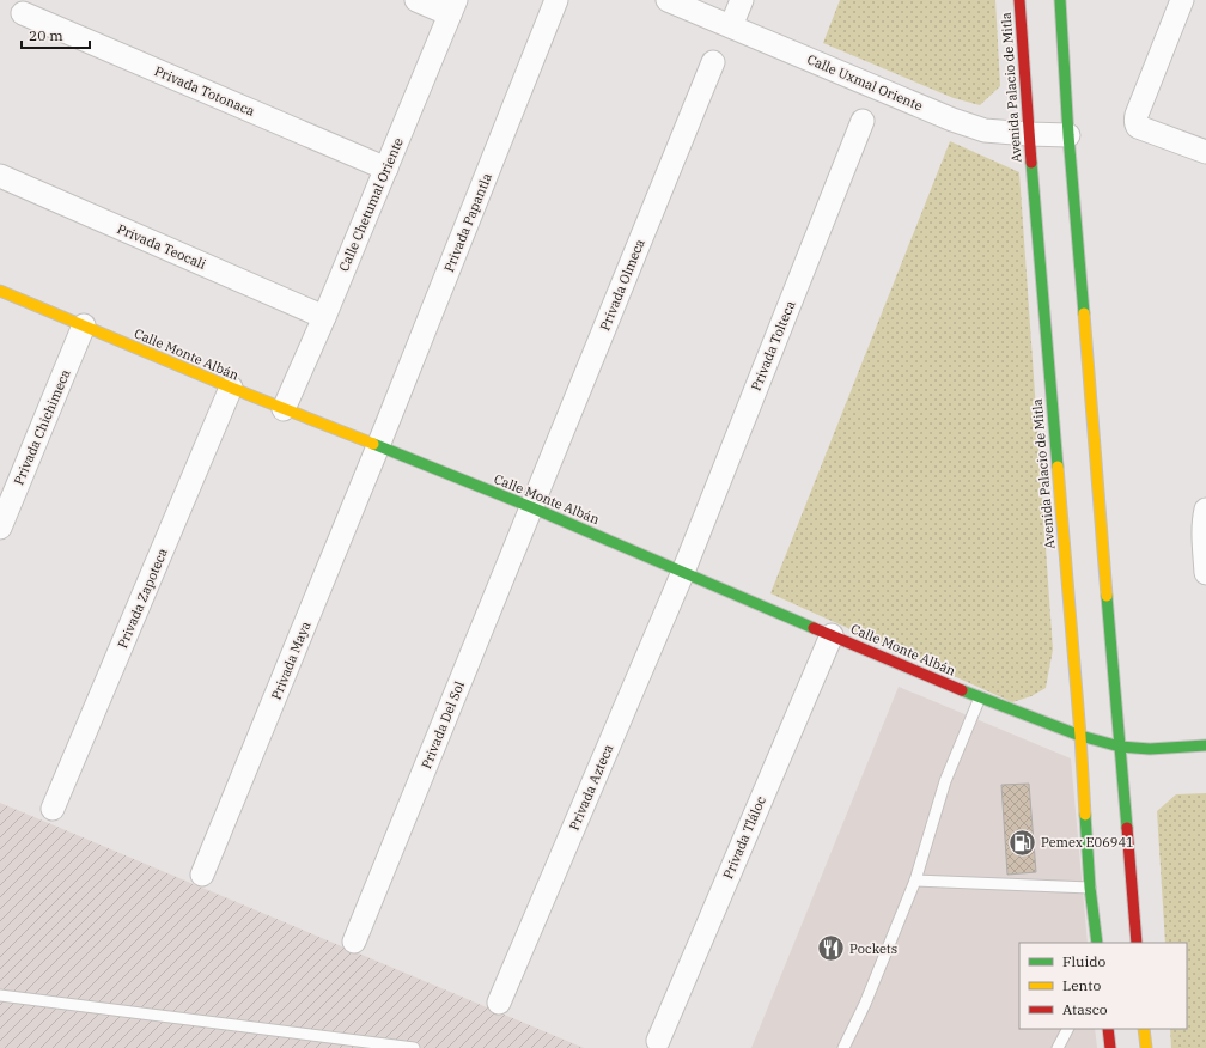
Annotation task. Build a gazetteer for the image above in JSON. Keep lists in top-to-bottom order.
{
  "streets": {
    "main road": ["Avenida Palacio de Mitla", "Calle Monte Albán"],
    "street": [
      "Calle Uxmal Oriente",
      "Privada Totonaca",
      "Calle Chetumal Oriente",
      "Privada Papantla",
      "Privada Teocali",
      "Privada Olmeca",
      "Privada Tolteca",
      "Privada Chichimeca",
      "Privada Zapoteca",
      "Privada Maya",
      "Privada Del Sol",
      "Privada Azteca",
      "Privada Tláloc"
    ]
  },
  "crossings": [
    ["Calle Uxmal Oriente", "Avenida Palacio de Mitla"],
    ["Avenida Palacio de Mitla", "Calle Monte Albán"],
    ["Privada Totonaca", "Calle Chetumal Oriente"],
    ["Calle Chetumal Oriente", "Privada Teocali"],
    ["Calle Chetumal Oriente", "Calle Monte Albán"],
    ["Privada Papantla", "Calle Monte Albán"],
    ["Privada Papantla", "Privada Maya"],
    ["Privada Olmeca", "Calle Monte Albán"],
    ["Privada Olmeca", "Privada Del Sol"],
    ["Privada Tolteca", "Calle Monte Albán"],
    ["Privada Tolteca", "Privada Azteca"],
    ["Calle Monte Albán", "Privada Chichimeca"],
    ["Calle Monte Albán", "Privada Zapoteca"],
    ["Calle Monte Albán", "Privada Maya"],
    ["Calle Monte Albán", "Privada Del Sol"],
    ["Calle Monte Albán", "Privada Azteca"],
    ["Calle Monte Albán", "Privada Tláloc"]
  ],
  "places": {
    "fuel station": ["Pemex E06941"],
    "restaurant": ["Pockets"]
  },
  "legend": ["Fluido", "Lento", "Atasco"],
  "scale_bar": "20 m"
}
